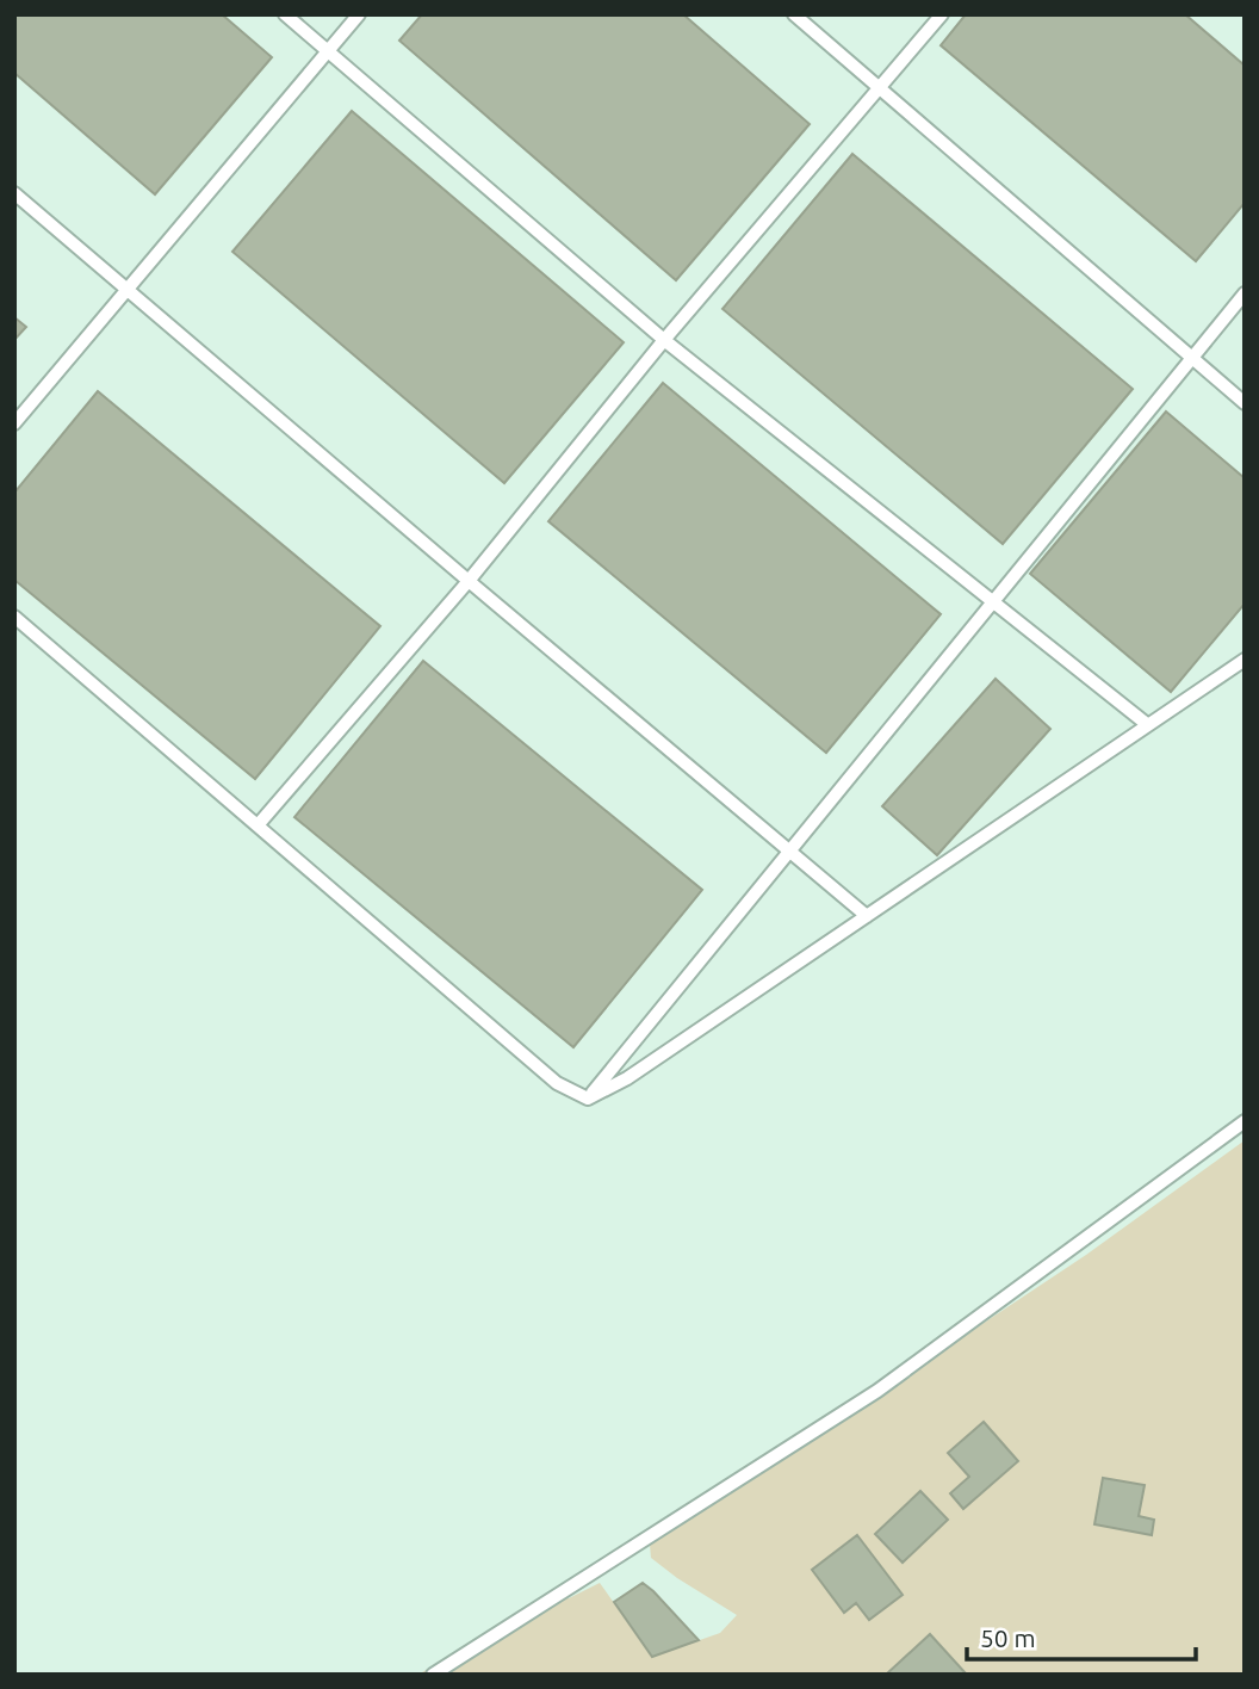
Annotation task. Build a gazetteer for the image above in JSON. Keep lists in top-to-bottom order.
{
  "scale_bar": "50 m"
}
